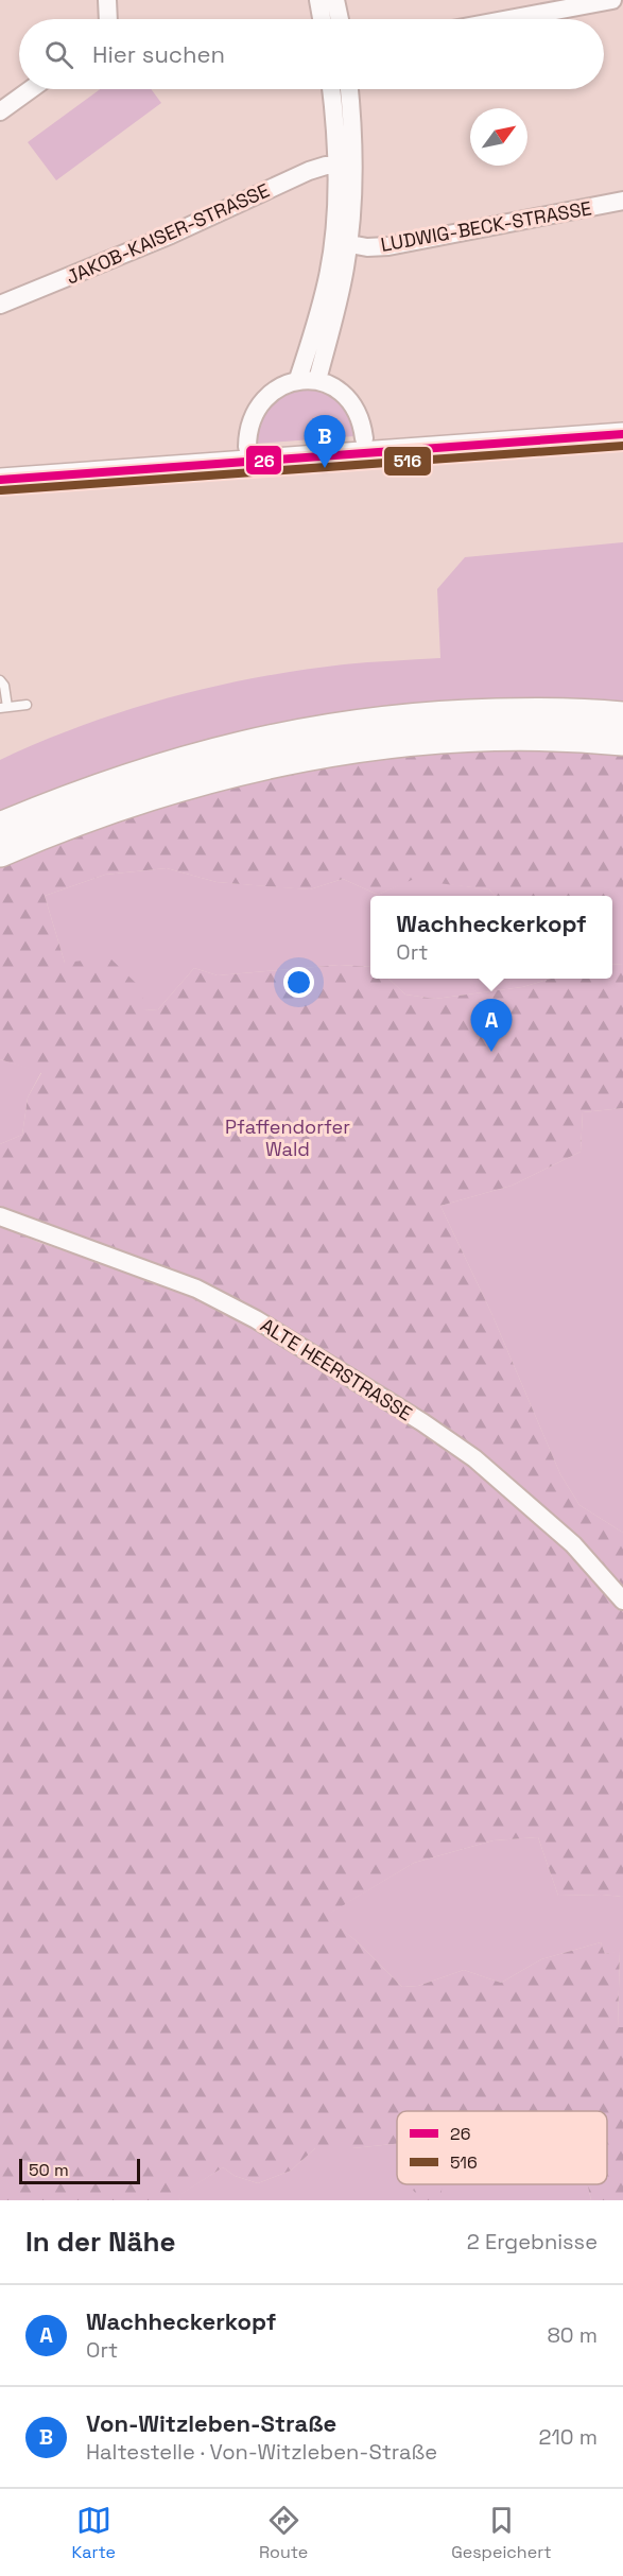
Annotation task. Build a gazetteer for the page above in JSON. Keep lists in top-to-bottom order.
{
  "streets": {
    "street": ["LUDWIG-BECK-STRASSE", "JAKOB-KAISER-STRASSE", "ALTE HEERSTRASSE"]
  },
  "parks": ["Pfaffendorfer Wald"],
  "lines": ["transit line 26", "transit line 516"],
  "legend": ["26", "516"],
  "scale_bar": "50 m",
  "north": "top right",
  "page": {
    "search": "Hier suchen",
    "pins": ["B", "A"],
    "popup": ["Wachheckerkopf", "Ort"],
    "scale": "50 m",
    "heading": ["In der Nähe", "2 Ergebnisse"],
    "list": [
      {
        "mark": "A",
        "name": "Wachheckerkopf",
        "note": "Ort",
        "value": "80 m"
      },
      {
        "mark": "B",
        "name": "Von-Witzleben-Straße",
        "note": "Haltestelle · Von-Witzleben-Straße",
        "value": "210 m"
      }
    ],
    "nav": ["Karte", "Route", "Gespeichert"]
  }
}
